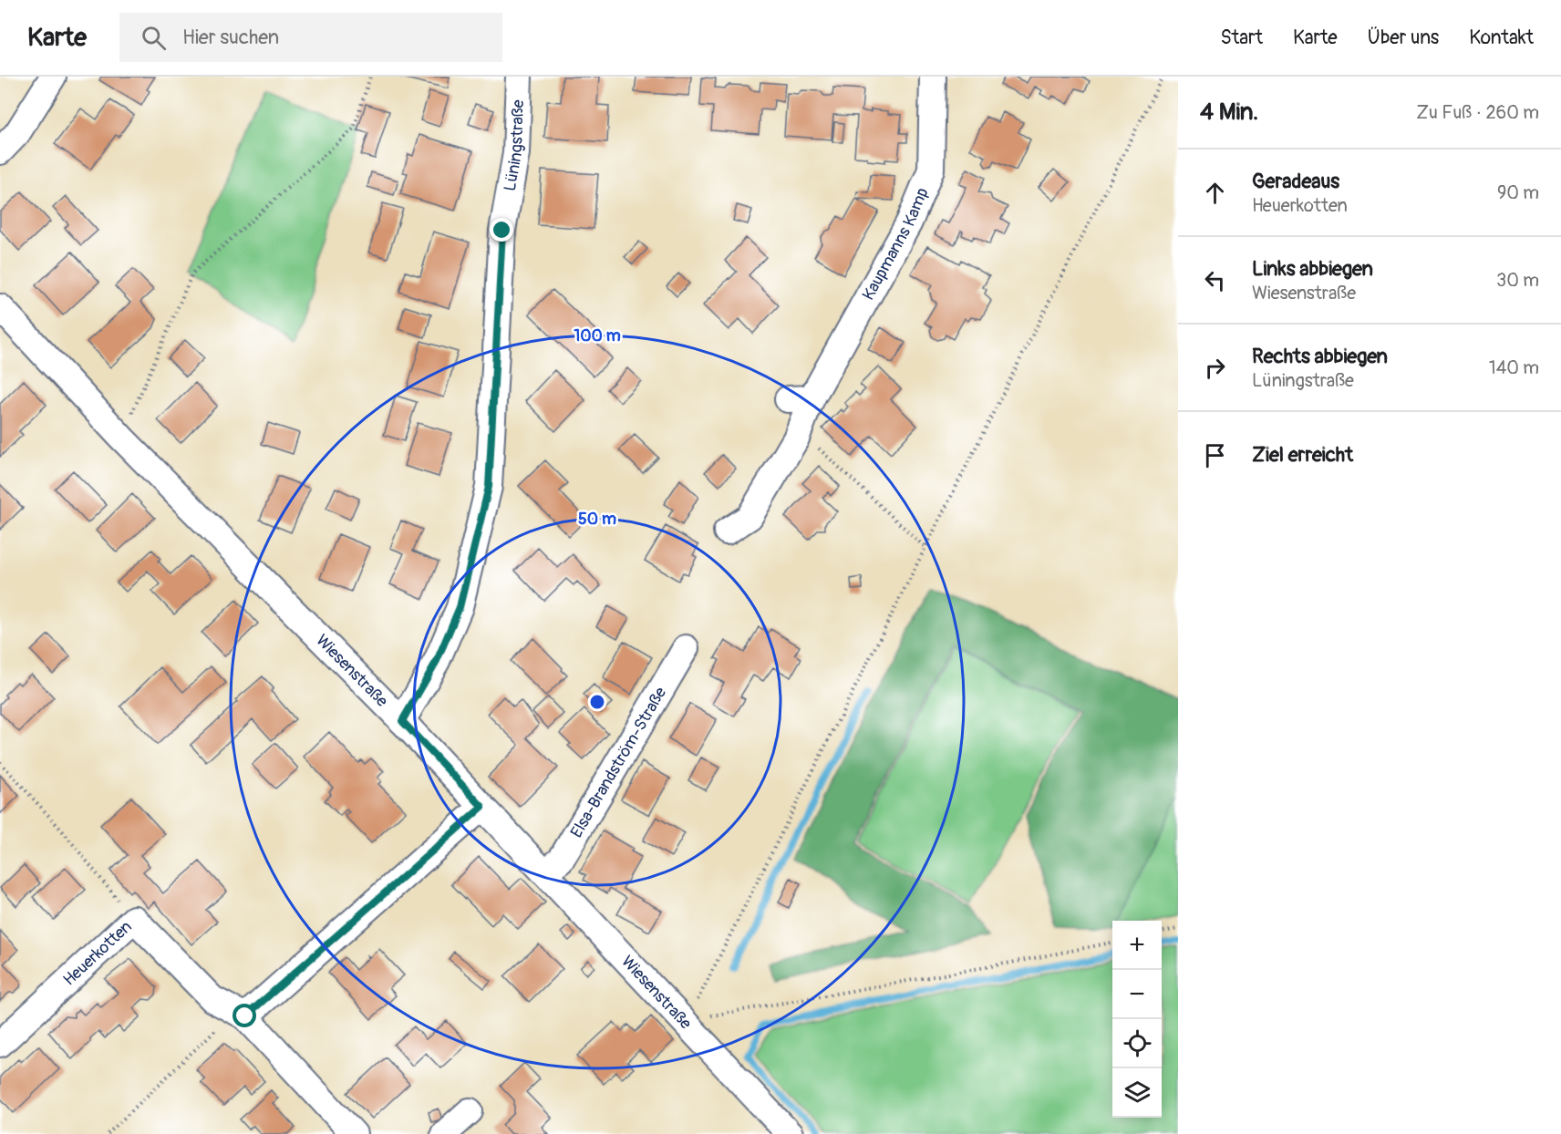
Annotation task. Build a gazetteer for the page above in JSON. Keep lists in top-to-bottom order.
{
  "streets": {
    "street": [
      "Lüningstraße",
      "Kaupmanns Kamp",
      "Wiesenstraße",
      "Elsa-Brandström-Straße",
      "Heuerkotten"
    ]
  },
  "crossings": [
    ["Lüningstraße", "Wiesenstraße"],
    ["Wiesenstraße", "Elsa-Brandström-Straße"]
  ],
  "page": {
    "header": "Karte",
    "search": "Hier suchen",
    "nav": [
      "Start",
      "Karte",
      "Über uns",
      "Kontakt"
    ],
    "heading": ["4 Min.", "Zu Fuß · 260 m"],
    "list": [
      ["Geradeaus", "Heuerkotten", "90 m"],
      ["Links abbiegen", "Wiesenstraße", "30 m"],
      ["Rechts abbiegen", "Lüningstraße", "140 m"],
      "Ziel erreicht"
    ],
    "map_buttons": ["+", "−"]
  },
  "rings": ["100 m", "50 m"]
}
